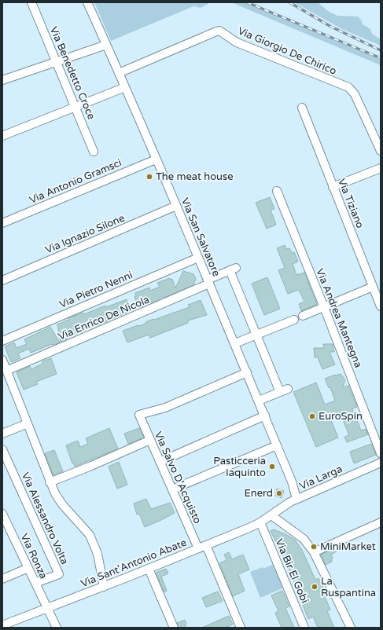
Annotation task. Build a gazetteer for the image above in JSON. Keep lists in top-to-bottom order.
{
  "streets": {
    "street": [
      "Via Giorgio De Chirico",
      "Via Benedetto Croce",
      "Via Antonio Gramsci",
      "Via Tiziano",
      "Via Ignazio Silone",
      "Via San Salvatore",
      "Via Pietro Nenni",
      "Via Enrico De Nicola",
      "Via Andrea Mantegna",
      "Via Salvo D'Acquisto",
      "Via Larga",
      "Via Alessandro Volta",
      "Via Ronza",
      "Via Sant'Antonio Abate",
      "Via Bir El Gobi"
    ]
  },
  "crossings": [
    ["Via Giorgio De Chirico", "Via San Salvatore"],
    ["Via Antonio Gramsci", "Via San Salvatore"],
    ["Via Ignazio Silone", "Via San Salvatore"],
    ["Via San Salvatore", "Via Pietro Nenni"],
    ["Via San Salvatore", "Via Enrico De Nicola"],
    ["Via San Salvatore", "Via Salvo D'Acquisto"],
    ["Via San Salvatore", "Via Larga"],
    ["Via Salvo D'Acquisto", "Via Sant'Antonio Abate"],
    ["Via Larga", "Via Sant'Antonio Abate"],
    ["Via Alessandro Volta", "Via Ronza"],
    ["Via Ronza", "Via Sant'Antonio Abate"],
    ["Via Sant'Antonio Abate", "Via Bir El Gobi"]
  ],
  "places": [
    "The meat house",
    "EuroSpin",
    "Pasticceria Iaquinto",
    "Enerd",
    "MiniMarket",
    "La Ruspantina"
  ]
}
